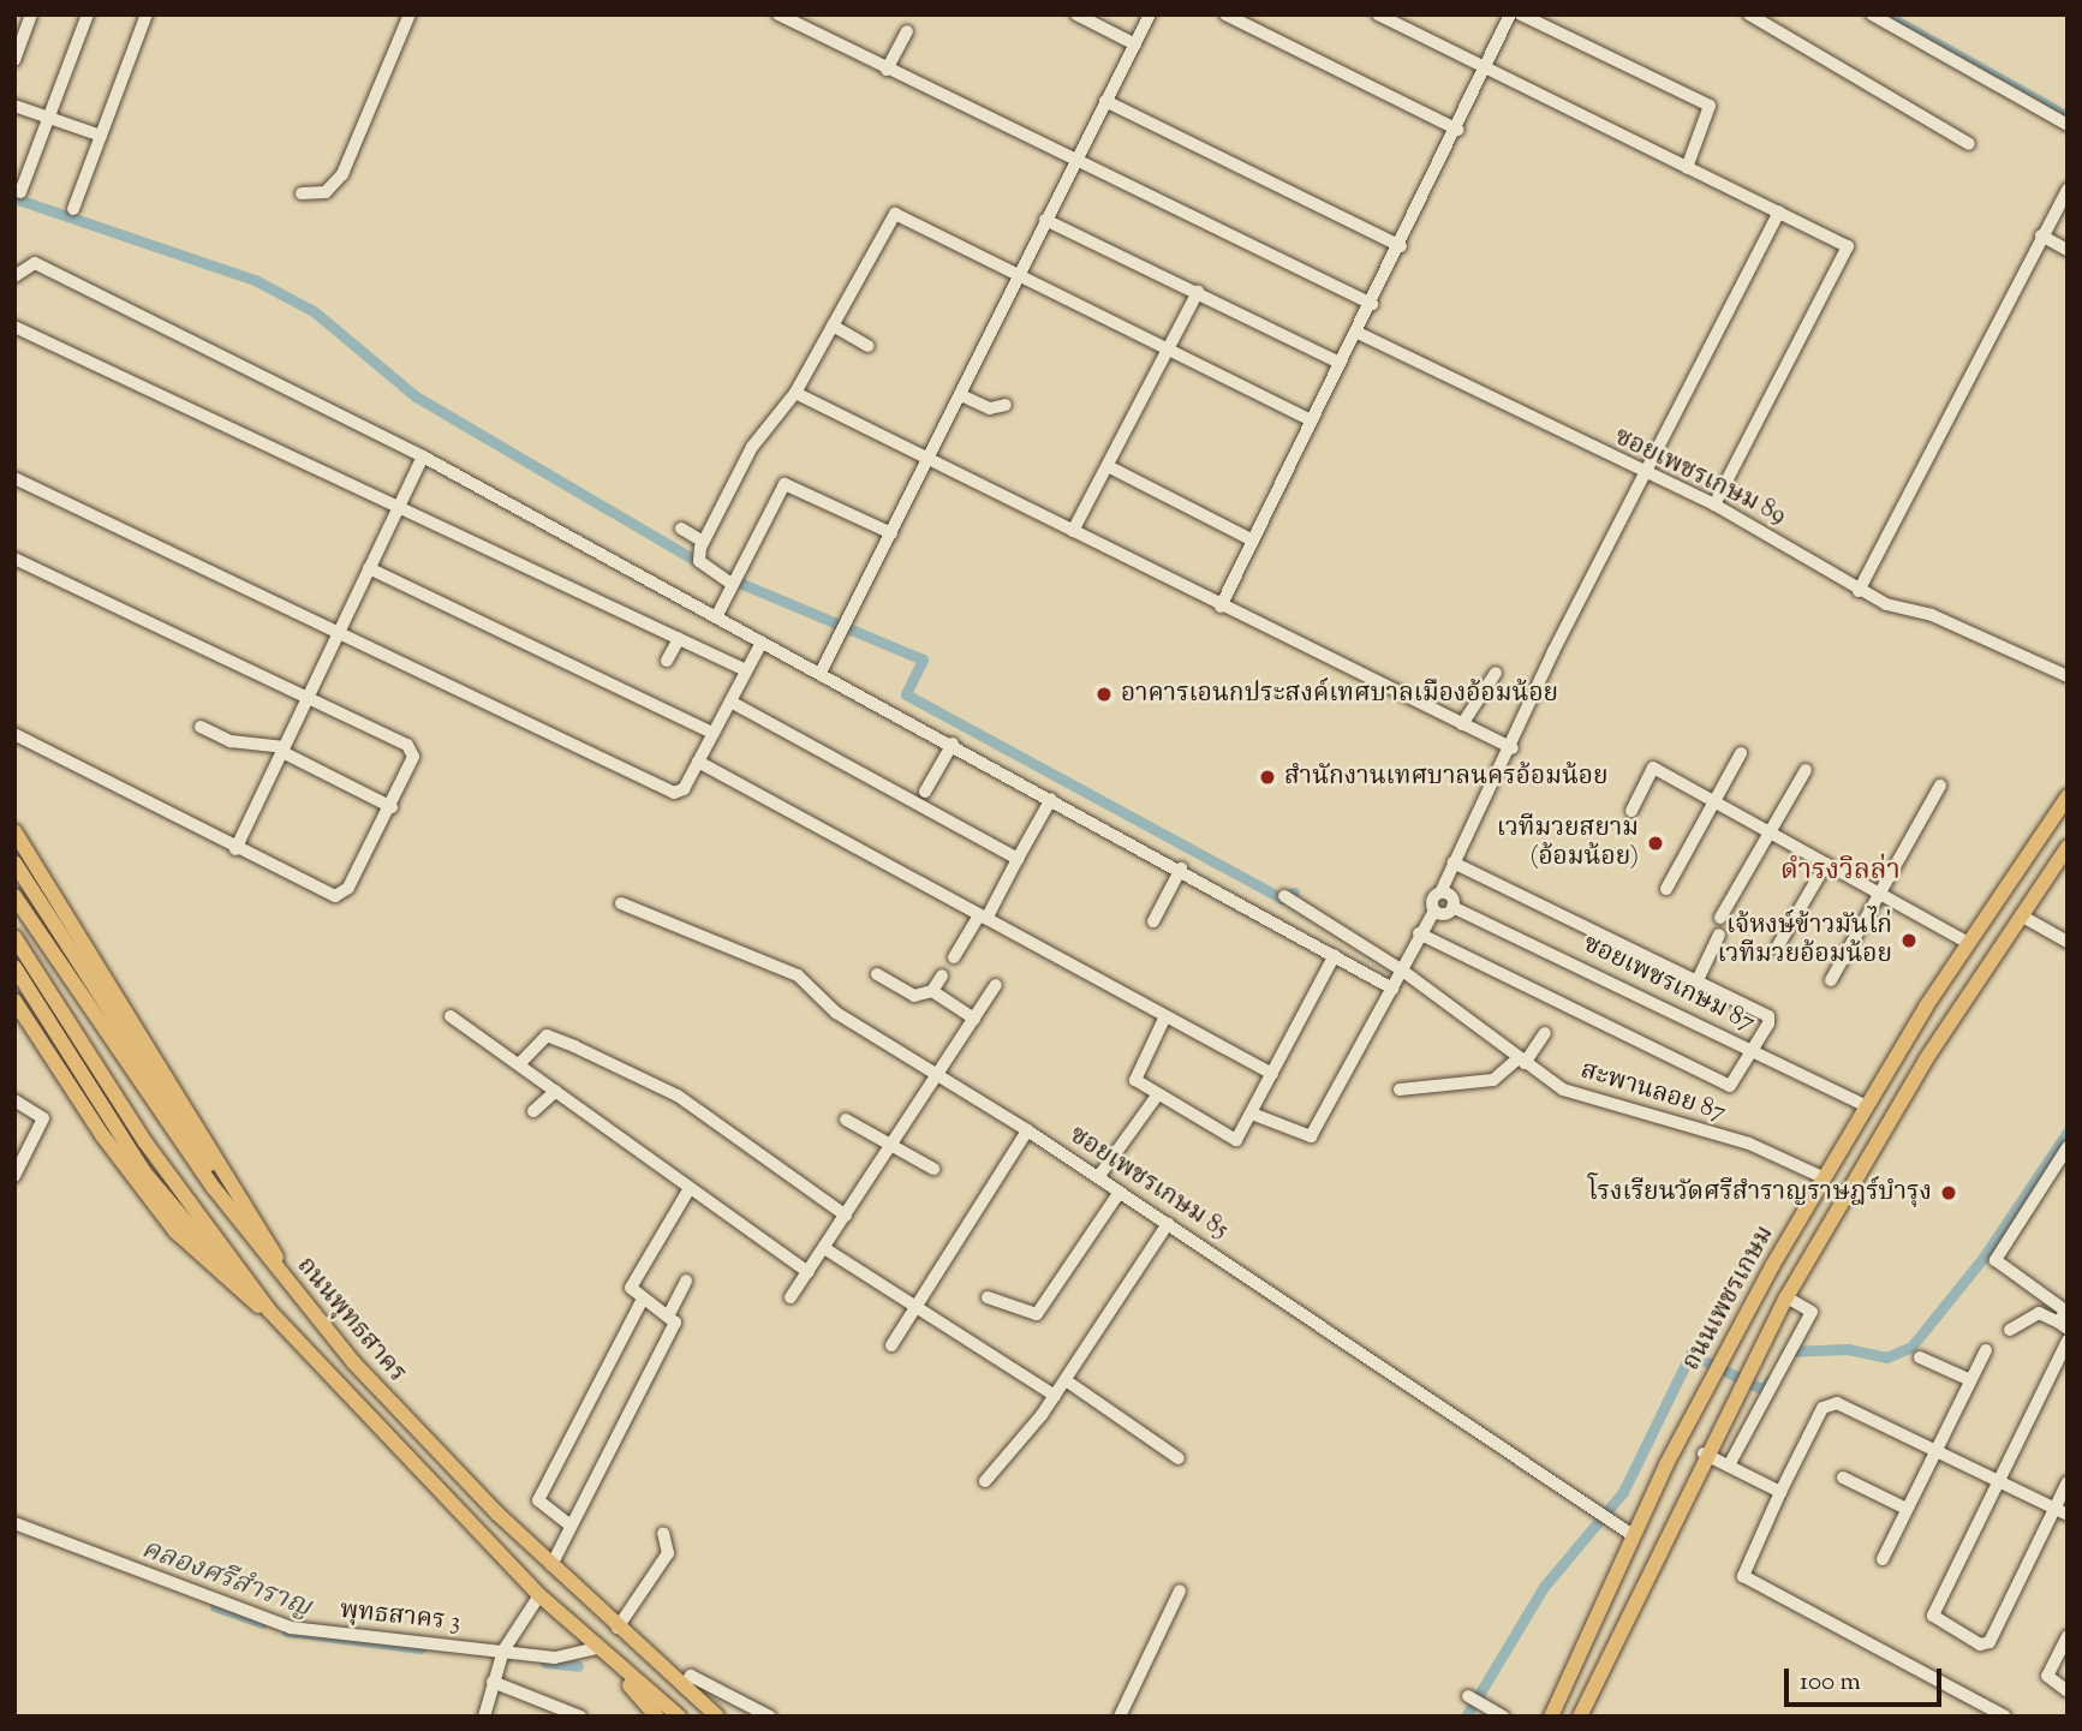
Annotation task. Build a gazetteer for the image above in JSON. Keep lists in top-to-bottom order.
{
  "streets": {
    "main road": ["ถนนเพชรเกษม", "ถนนพุทธสาคร"],
    "street": [
      "ซอยเพชรเกษม 89",
      "ซอยเพชรเกษม 87",
      "สะพานลอย 87",
      "ซอยเพชรเกษม 85",
      "พุทธสาคร 3"
    ]
  },
  "crossings": [
    ["ซอยเพชรเกษม 87", "ถนนเพชรเกษม"],
    ["สะพานลอย 87", "ถนนเพชรเกษม"],
    ["ซอยเพชรเกษม 85", "ถนนเพชรเกษม"],
    ["ถนนพุทธสาคร", "พุทธสาคร 3"]
  ],
  "districts": ["ดำรงวิลล่า"],
  "water": ["คลองศรีสำราญ"],
  "places": [
    "อาคารเอนกประสงค์เทศบาลเมืองอ้อมน้อย",
    "สำนักงานเทศบาลนครอ้อมน้อย",
    "เวทีมวยสยาม (อ้อมน้อย)",
    "เจ้หงษ์ข้าวมันไก่ เวทีมวยอ้อมน้อย",
    "โรงเรียนวัดศรีสําราญราษฎร์บํารุง"
  ],
  "scale_bar": "100 m"
}
